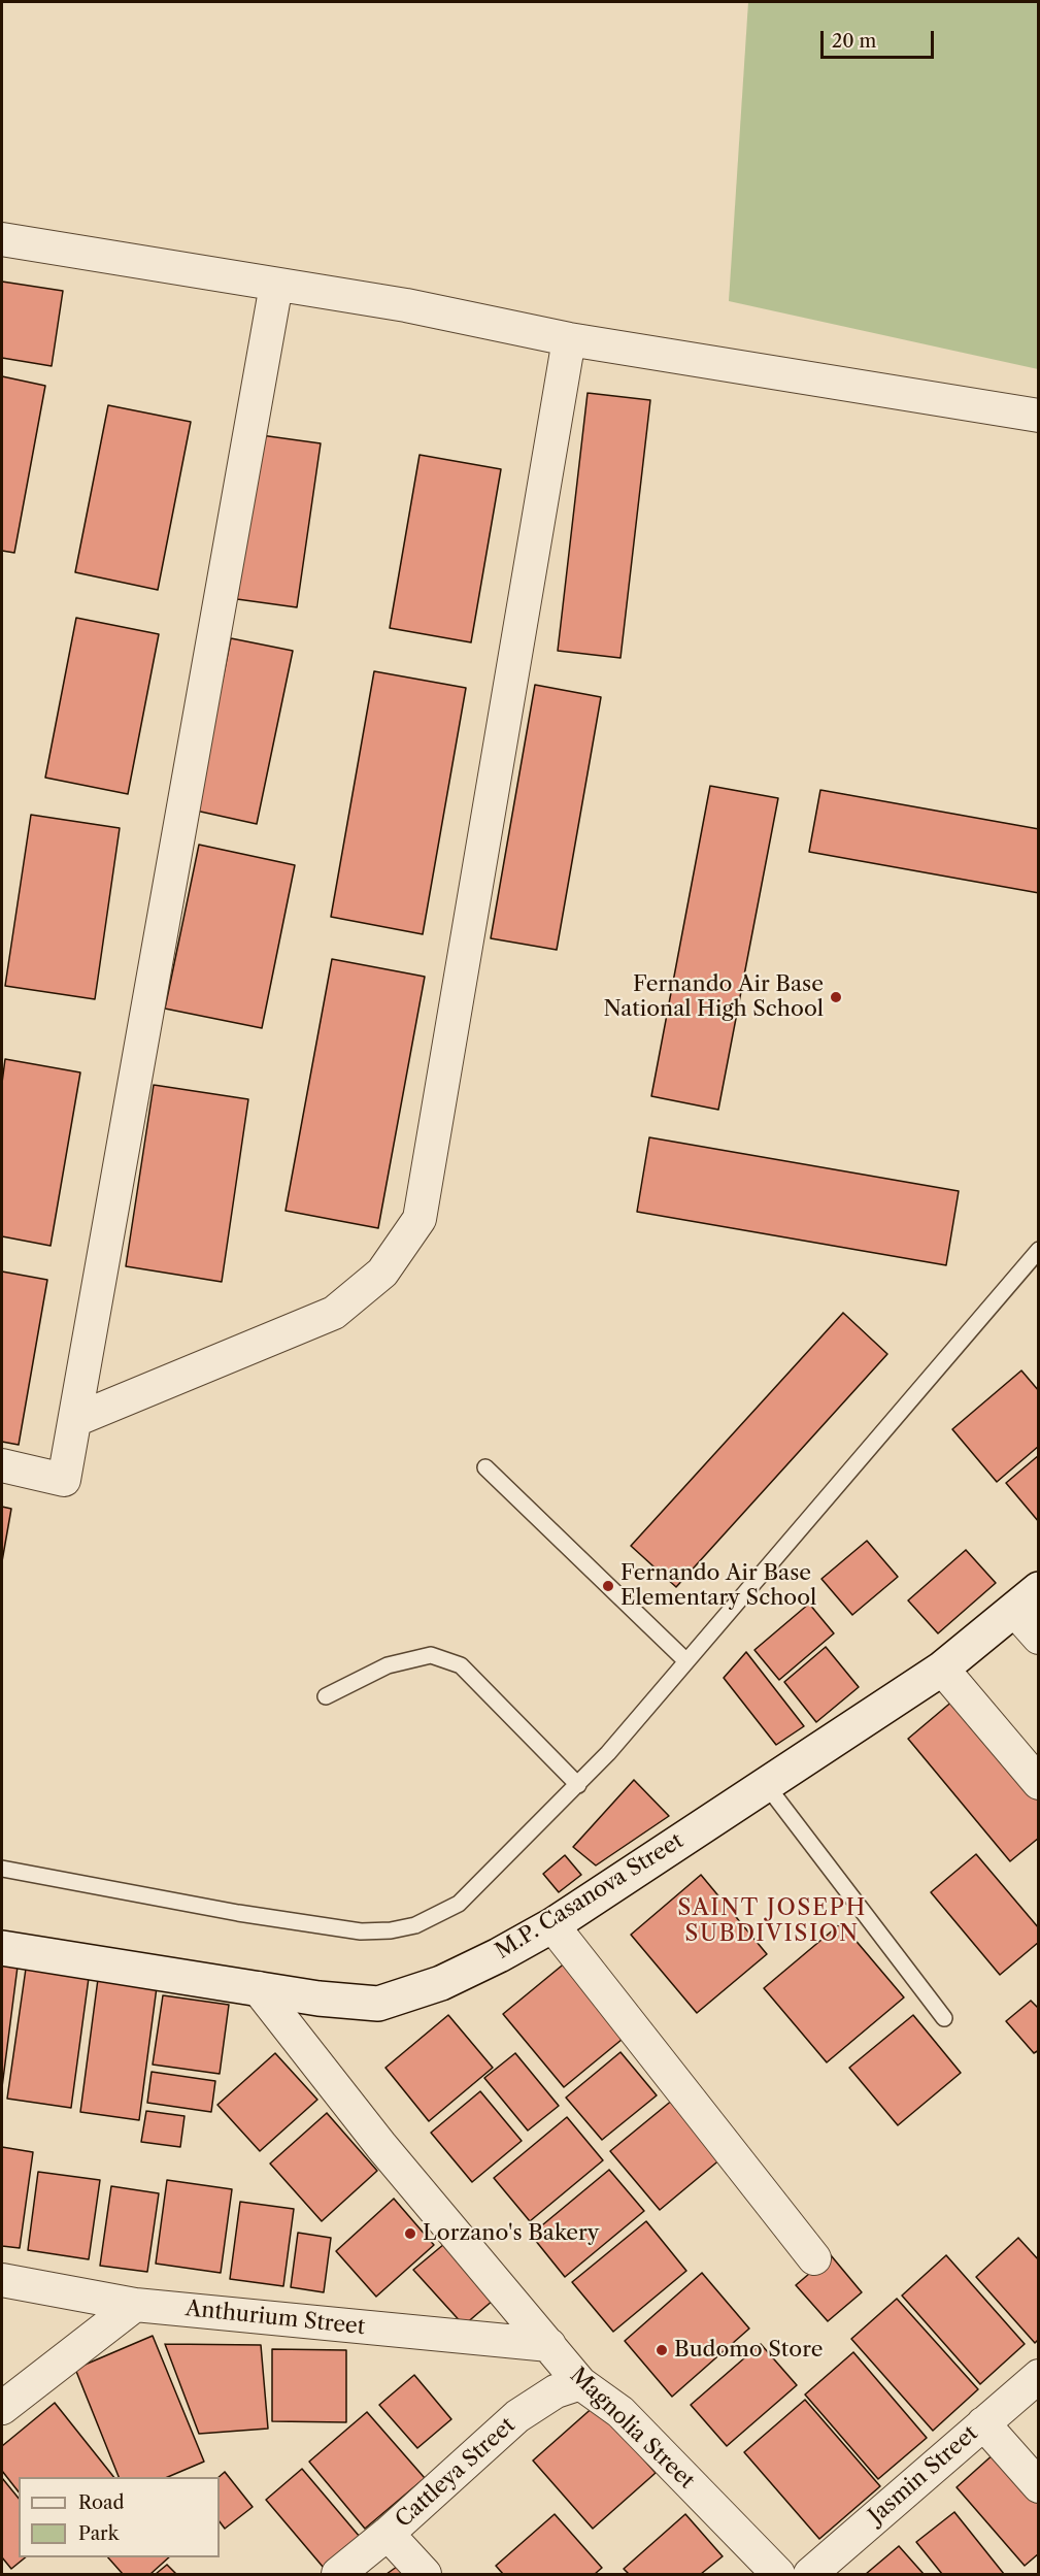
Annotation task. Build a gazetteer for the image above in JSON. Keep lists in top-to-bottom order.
{
  "streets": {
    "street": [
      "M.P. Casanova Street",
      "Anthurium Street",
      "Magnolia Street",
      "Cattleya Street",
      "Jasmin Street"
    ]
  },
  "crossings": [
    ["M.P. Casanova Street", "Magnolia Street"],
    ["Anthurium Street", "Magnolia Street"],
    ["Magnolia Street", "Cattleya Street"]
  ],
  "districts": ["SAINT JOSEPH SUBDIVISION"],
  "places": [
    "Fernando Air Base National High School",
    "Fernando Air Base Elementary School",
    "Lorzano's Bakery",
    "Budomo Store"
  ],
  "legend": ["Road", "Park"],
  "scale_bar": "20 m"
}
